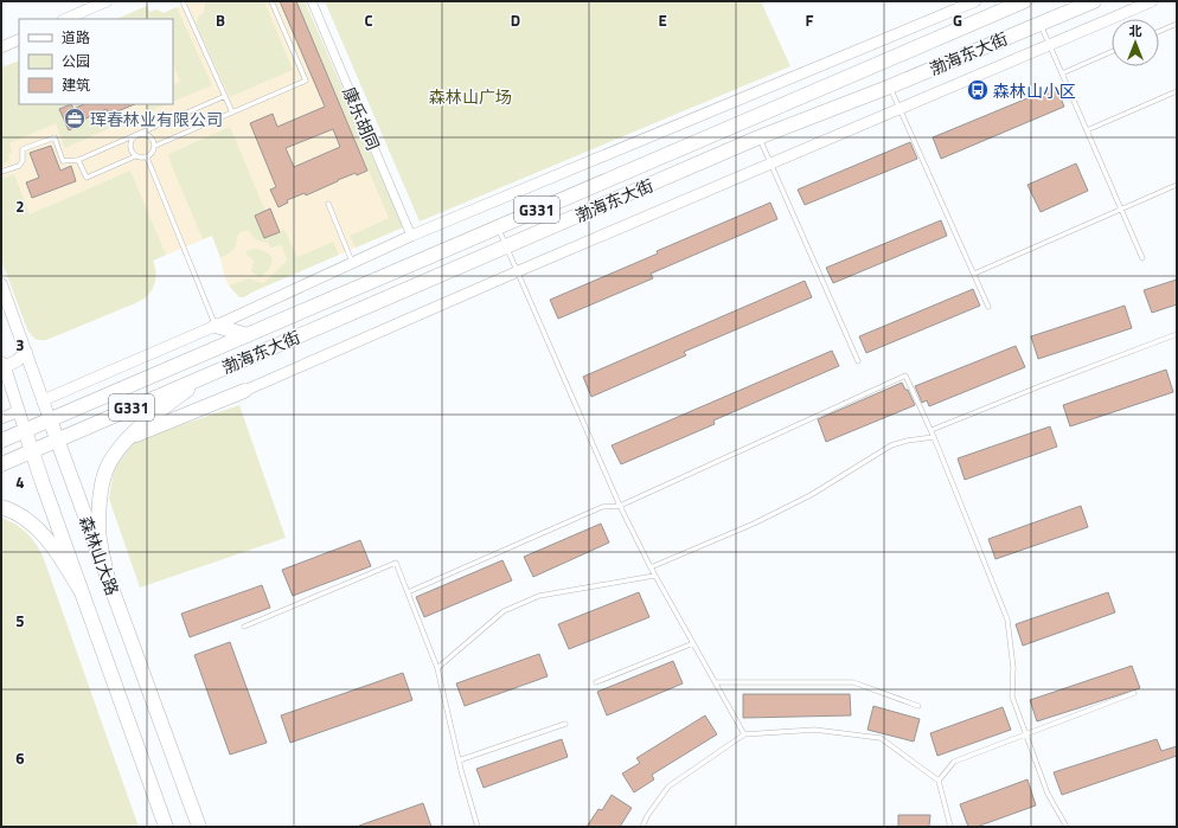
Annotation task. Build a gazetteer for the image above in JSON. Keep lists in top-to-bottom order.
{
  "streets": {
    "main road": ["渤海东大街", "G331", "森林山大路"],
    "street": ["康乐胡同"]
  },
  "crossings": [
    ["渤海东大街", "G331"],
    ["渤海东大街", "森林山大路"],
    ["G331", "森林山大路"]
  ],
  "parks": ["森林山广场"],
  "places": {
    "bus stop": ["森林山小区"],
    "office": ["珲春林业有限公司"]
  },
  "legend": ["道路", "公园", "建筑"],
  "north": "top",
  "grid": {
    "columns": [
      "B",
      "C",
      "D",
      "E",
      "F",
      "G"
    ],
    "rows": [
      "2",
      "3",
      "4",
      "5",
      "6"
    ]
  }
}
